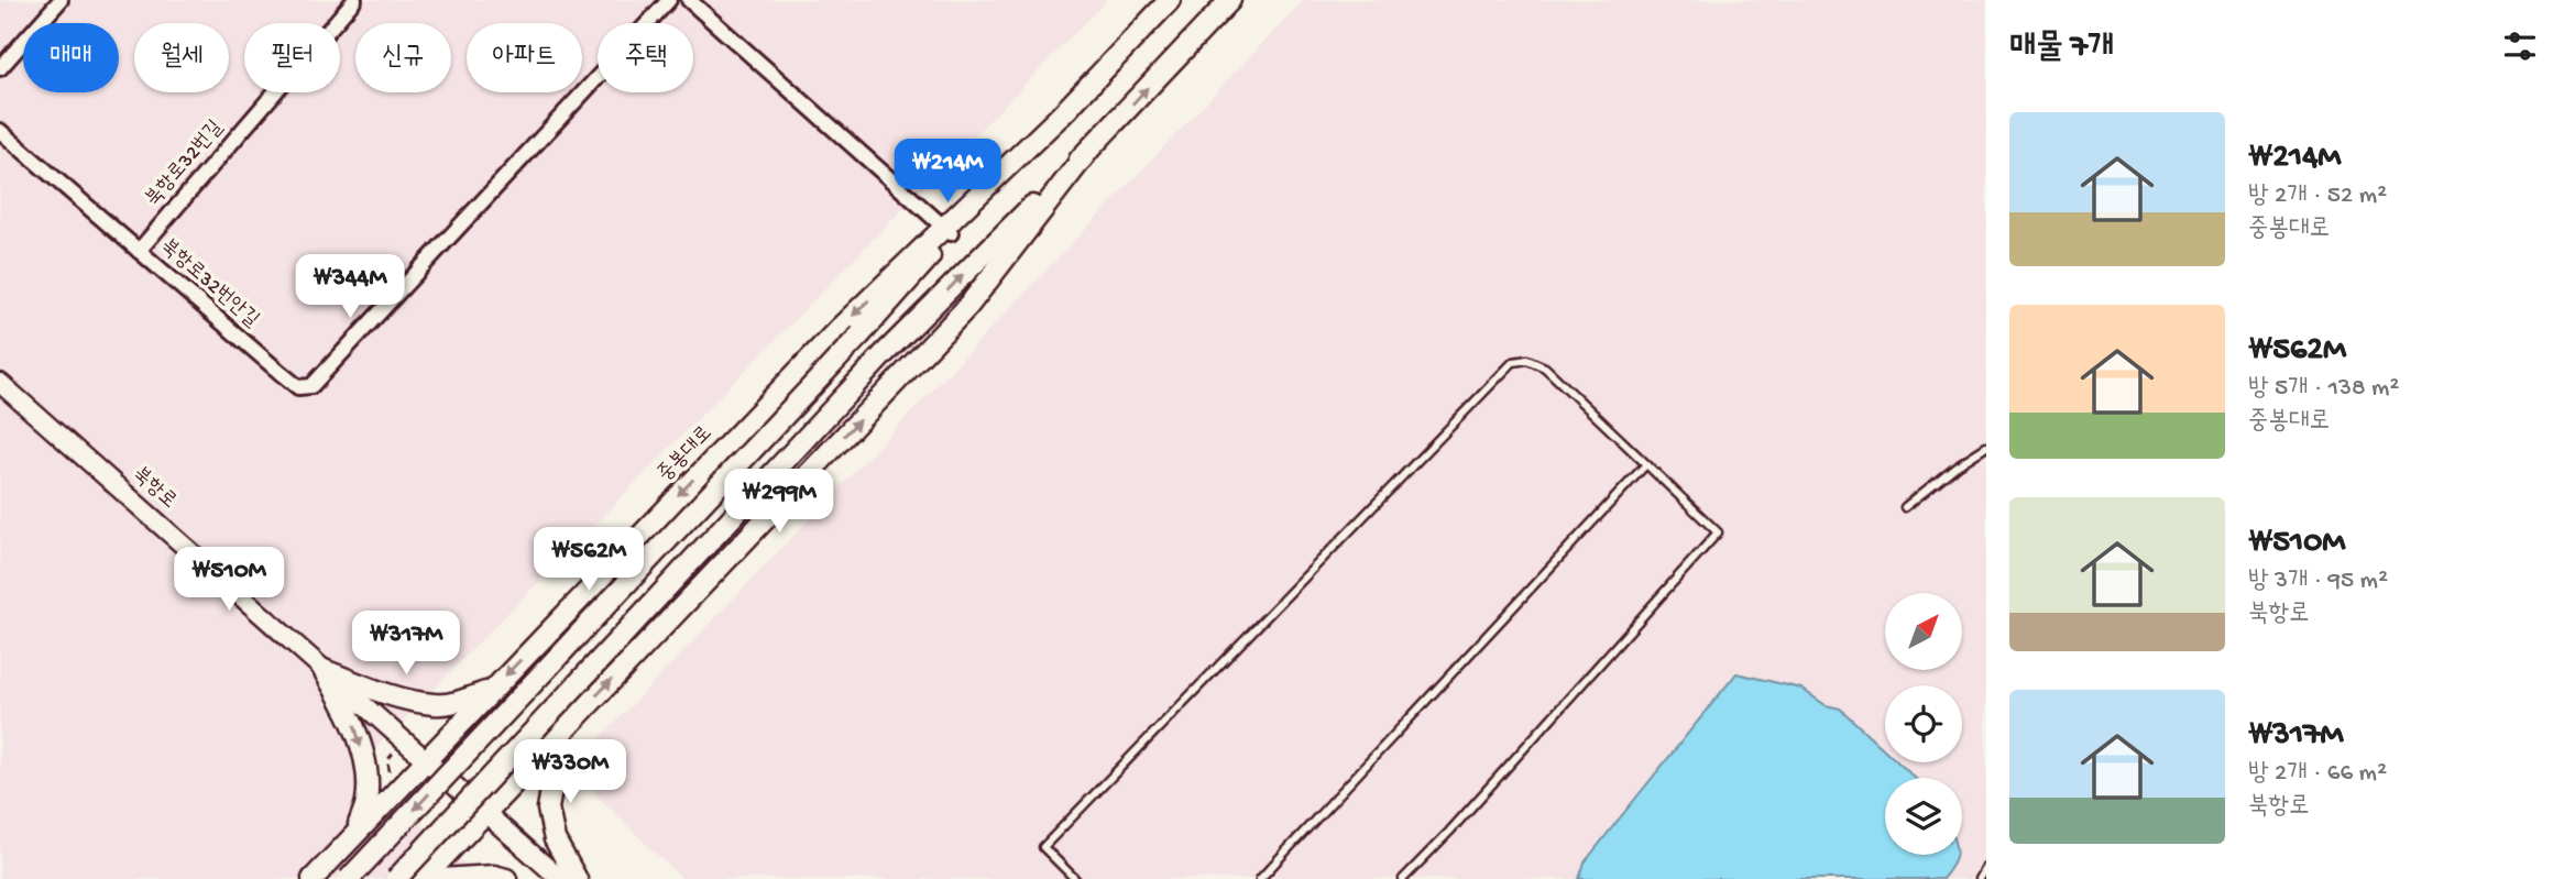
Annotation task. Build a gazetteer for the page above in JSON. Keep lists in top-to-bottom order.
{
  "streets": {
    "main road": ["중봉대로"],
    "street": ["북항로32번길", "북항로32번안길", "북항로"]
  },
  "crossings": [
    ["북항로32번길", "북항로32번안길"],
    ["중봉대로", "북항로"]
  ],
  "north": "top right",
  "page": {
    "heading": "매물 7개",
    "chip": [
      "매매",
      "월세",
      "필터",
      "신규",
      "아파트",
      "주택"
    ],
    "list": [
      {
        "name": "₩214M",
        "note": "방 2개 · 52 m² · 중봉대로"
      },
      {
        "name": "₩562M",
        "note": "방 5개 · 138 m² · 중봉대로"
      },
      {
        "name": "₩510M",
        "note": "방 3개 · 95 m² · 북항로"
      },
      {
        "name": "₩317M",
        "note": "방 2개 · 66 m² · 북항로"
      }
    ],
    "price": [
      "₩214M",
      "₩344M",
      "₩299M",
      "₩562M",
      "₩510M",
      "₩317M",
      "₩330M"
    ]
  }
}
